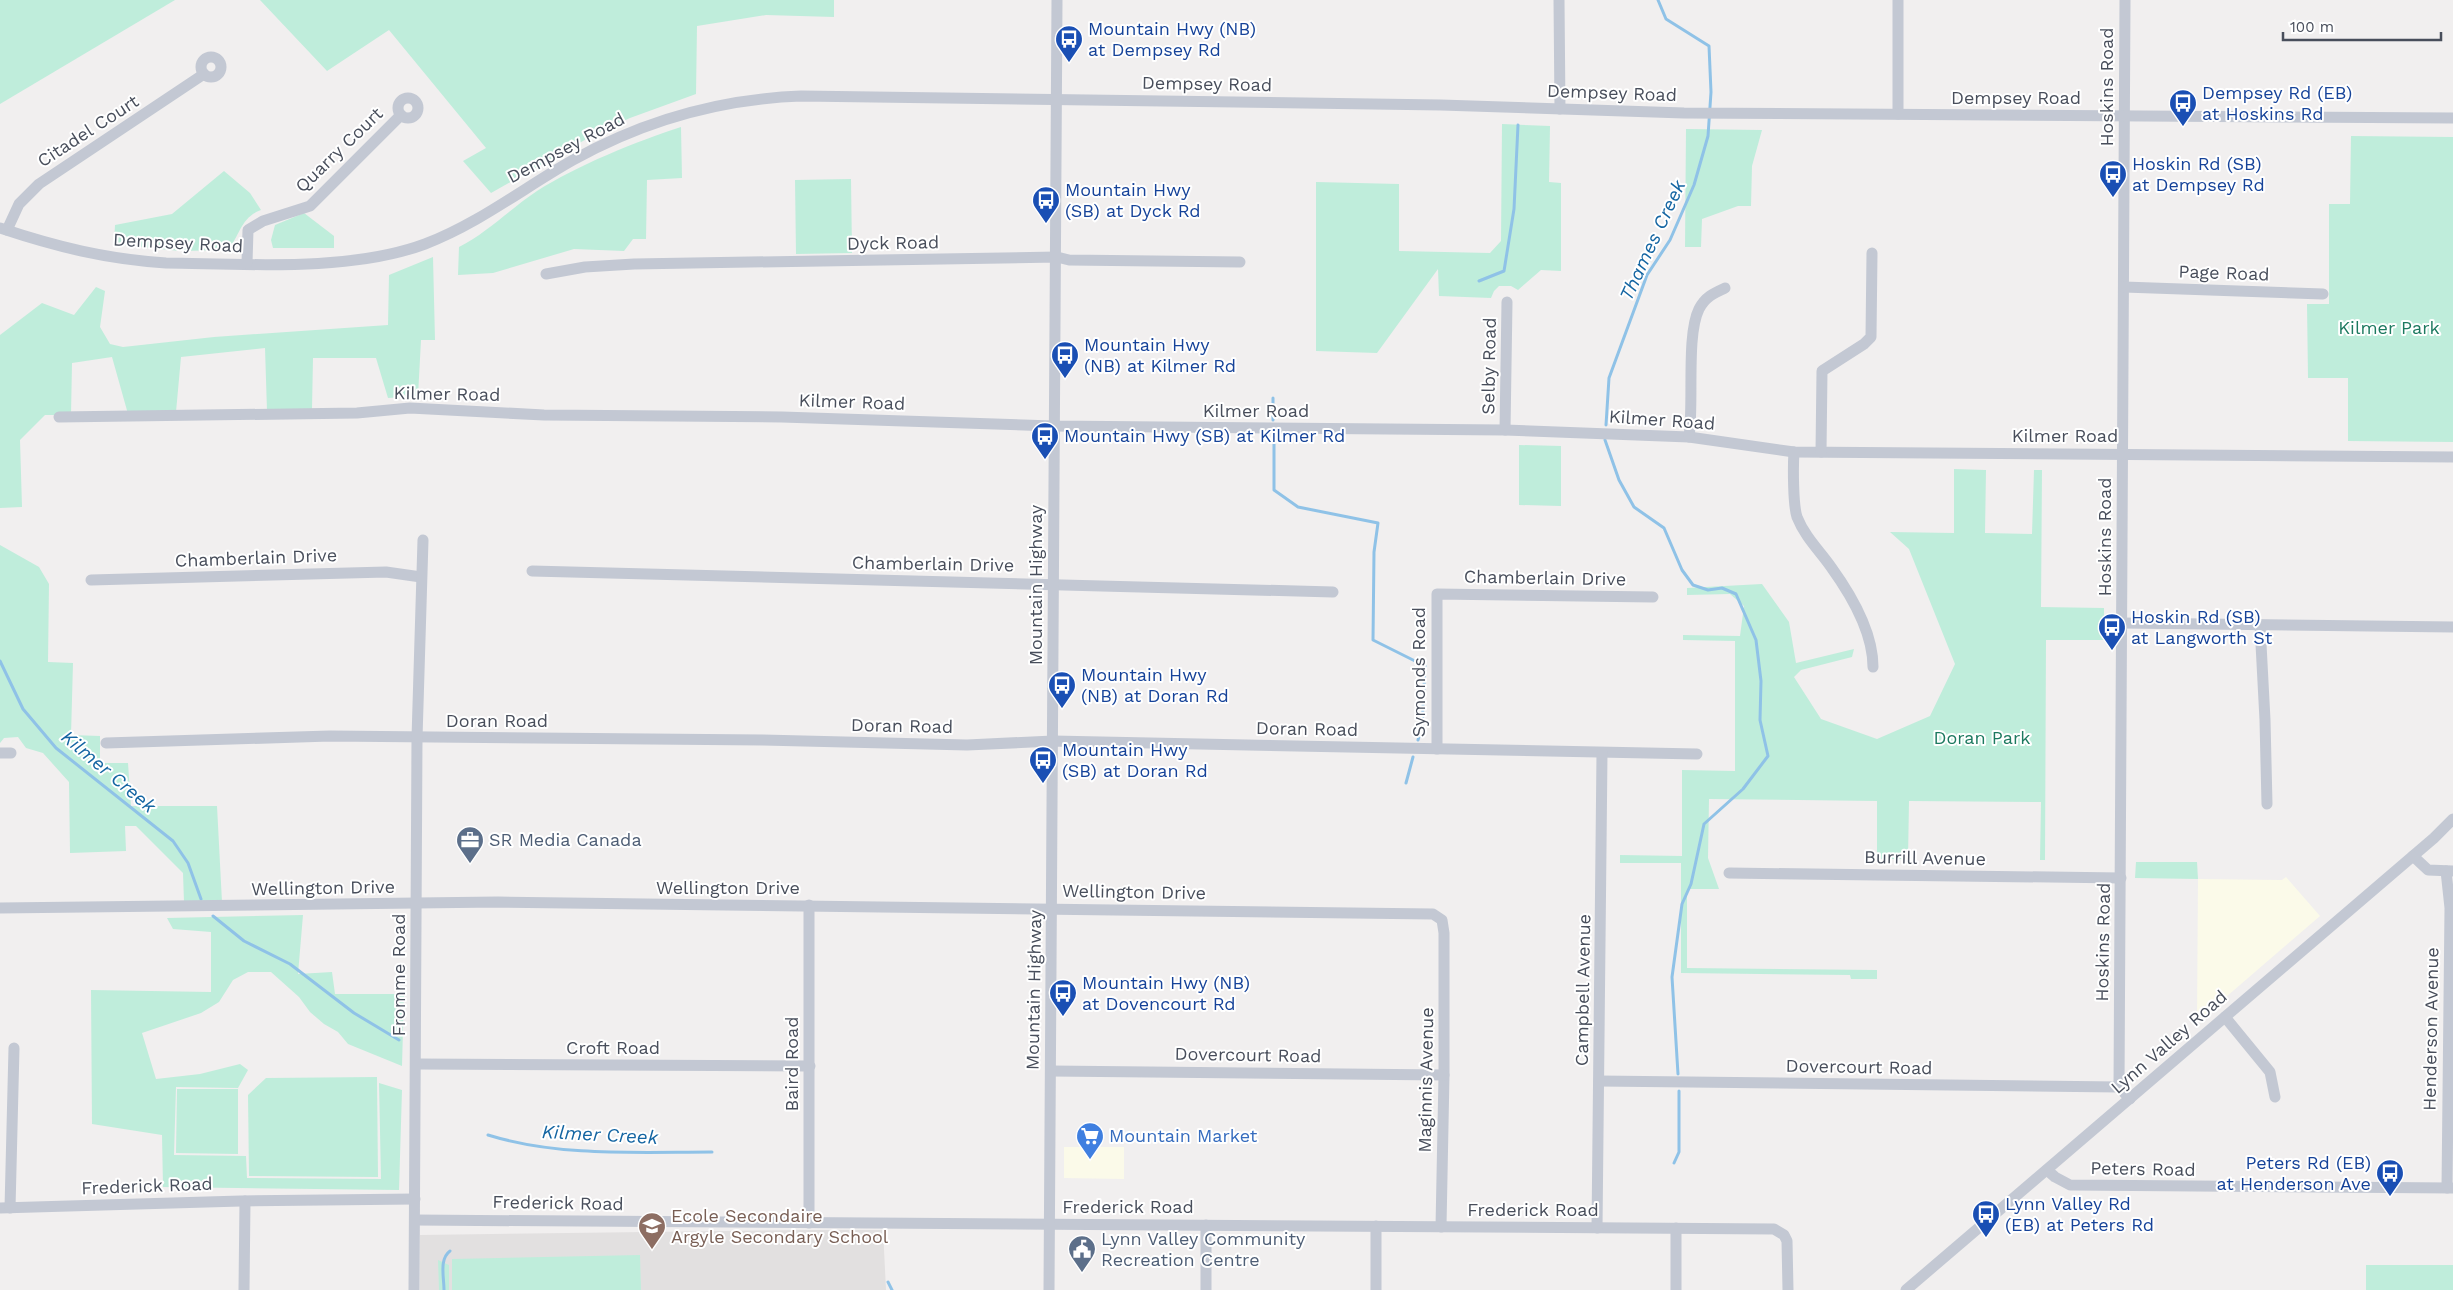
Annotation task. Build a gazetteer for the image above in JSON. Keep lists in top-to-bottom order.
{
  "streets": {
    "street": [
      "Dempsey Road",
      "Hoskins Road",
      "Citadel Court",
      "Quarry Court",
      "Dyck Road",
      "Page Road",
      "Selby Road",
      "Kilmer Road",
      "Chamberlain Drive",
      "Mountain Highway",
      "Symonds Road",
      "Doran Road",
      "Burrill Avenue",
      "Wellington Drive",
      "Fromme Road",
      "Campbell Avenue",
      "Henderson Avenue",
      "Lynn Valley Road",
      "Croft Road",
      "Dovercourt Road",
      "Baird Road",
      "Maginnis Avenue",
      "Peters Road",
      "Frederick Road"
    ]
  },
  "crossings": [
    ["Dempsey Road", "Hoskins Road"],
    ["Dempsey Road", "Citadel Court"],
    ["Dempsey Road", "Quarry Court"],
    ["Dempsey Road", "Mountain Highway"],
    ["Hoskins Road", "Page Road"],
    ["Hoskins Road", "Kilmer Road"],
    ["Hoskins Road", "Burrill Avenue"],
    ["Hoskins Road", "Dovercourt Road"],
    ["Dyck Road", "Mountain Highway"],
    ["Selby Road", "Kilmer Road"],
    ["Kilmer Road", "Mountain Highway"],
    ["Chamberlain Drive", "Mountain Highway"],
    ["Chamberlain Drive", "Symonds Road"],
    ["Chamberlain Drive", "Fromme Road"],
    ["Mountain Highway", "Doran Road"],
    ["Mountain Highway", "Wellington Drive"],
    ["Mountain Highway", "Dovercourt Road"],
    ["Mountain Highway", "Frederick Road"],
    ["Symonds Road", "Doran Road"],
    ["Doran Road", "Fromme Road"],
    ["Doran Road", "Campbell Avenue"],
    ["Wellington Drive", "Fromme Road"],
    ["Wellington Drive", "Baird Road"],
    ["Wellington Drive", "Maginnis Avenue"],
    ["Fromme Road", "Croft Road"],
    ["Fromme Road", "Frederick Road"],
    ["Campbell Avenue", "Dovercourt Road"],
    ["Campbell Avenue", "Frederick Road"],
    ["Henderson Avenue", "Peters Road"],
    ["Lynn Valley Road", "Peters Road"],
    ["Croft Road", "Baird Road"],
    ["Dovercourt Road", "Maginnis Avenue"],
    ["Baird Road", "Frederick Road"],
    ["Maginnis Avenue", "Frederick Road"]
  ],
  "water": ["Thames Creek", "Kilmer Creek"],
  "parks": ["Kilmer Park", "Doran Park"],
  "places": {
    "bus stop": [
      "Mountain Hwy (NB) at Dempsey Rd",
      "Dempsey Rd (EB) at Hoskins Rd",
      "Hoskin Rd (SB) at Dempsey Rd",
      "Mountain Hwy (SB) at Dyck Rd",
      "Mountain Hwy (NB) at Kilmer Rd",
      "Mountain Hwy (SB) at Kilmer Rd",
      "Hoskin Rd (SB) at Langworth St",
      "Mountain Hwy (NB) at Doran Rd",
      "Mountain Hwy (SB) at Doran Rd",
      "Mountain Hwy (NB) at Dovencourt Rd",
      "Peters Rd (EB) at Henderson Ave",
      "Lynn Valley Rd (EB) at Peters Rd"
    ],
    "office": ["SR Media Canada"],
    "supermarket": ["Mountain Market"],
    "school or university": ["Ecole Secondaire Argyle Secondary School"],
    "public building": ["Lynn Valley Community Recreation Centre"]
  },
  "scale_bar": "100 m"
}
